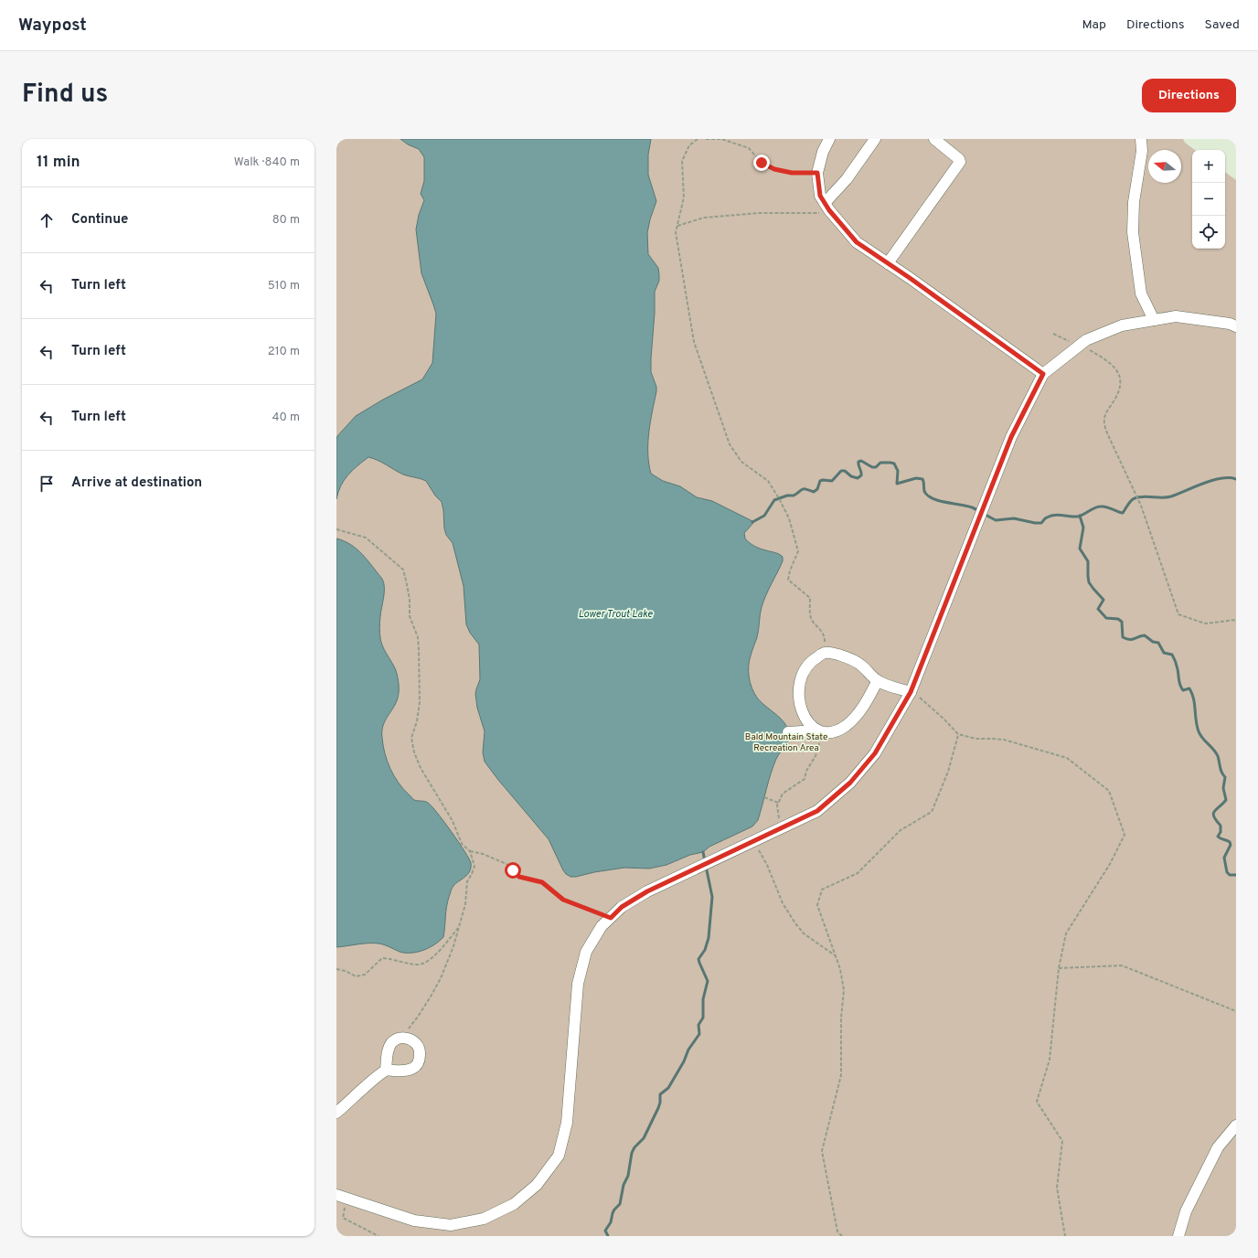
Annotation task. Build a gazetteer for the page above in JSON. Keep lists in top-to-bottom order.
{
  "water": ["Lower Trout Lake"],
  "parks": ["Bald Mountain State Recreation Area"],
  "north": "left",
  "page": {
    "header": "Waypost",
    "nav": ["Map", "Directions", "Saved"],
    "title": "Find us",
    "buttons": "Directions",
    "heading": ["11 min", "Walk · 840 m"],
    "map_buttons": ["+", "−"],
    "list": [
      ["Continue", "80 m"],
      ["Turn left", "510 m"],
      ["Turn left", "210 m"],
      ["Turn left", "40 m"],
      "Arrive at destination"
    ]
  }
}
